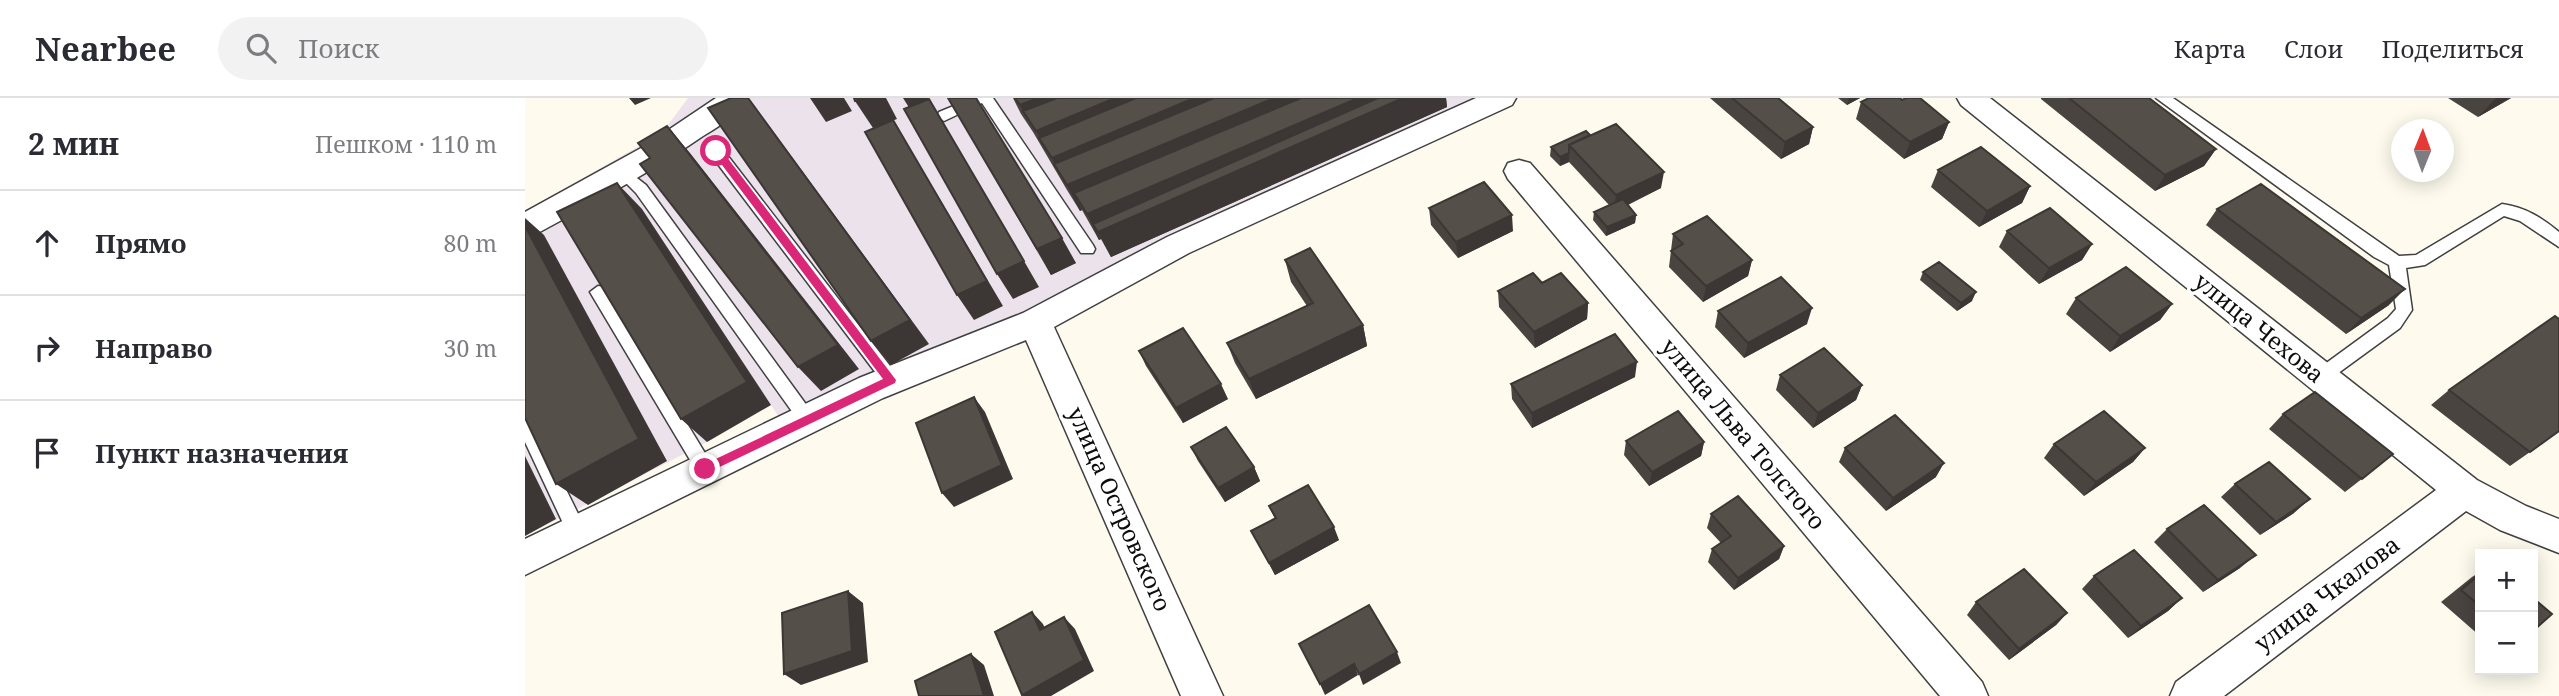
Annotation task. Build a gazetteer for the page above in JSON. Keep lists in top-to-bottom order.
{
  "streets": {
    "street": [
      "улица Чехова",
      "улица Льва Толстого",
      "улица Островского",
      "улица Чкалова"
    ]
  },
  "crossings": [
    ["улица Чехова", "улица Чкалова"]
  ],
  "north": "top",
  "page": {
    "header": "Nearbee",
    "search": "Поиск",
    "nav": ["Карта", "Слои", "Поделиться"],
    "heading": ["2 мин", "Пешком · 110 m"],
    "list": [
      ["Прямо", "80 m"],
      ["Направо", "30 m"],
      "Пункт назначения"
    ],
    "map_buttons": ["+", "−"]
  }
}
